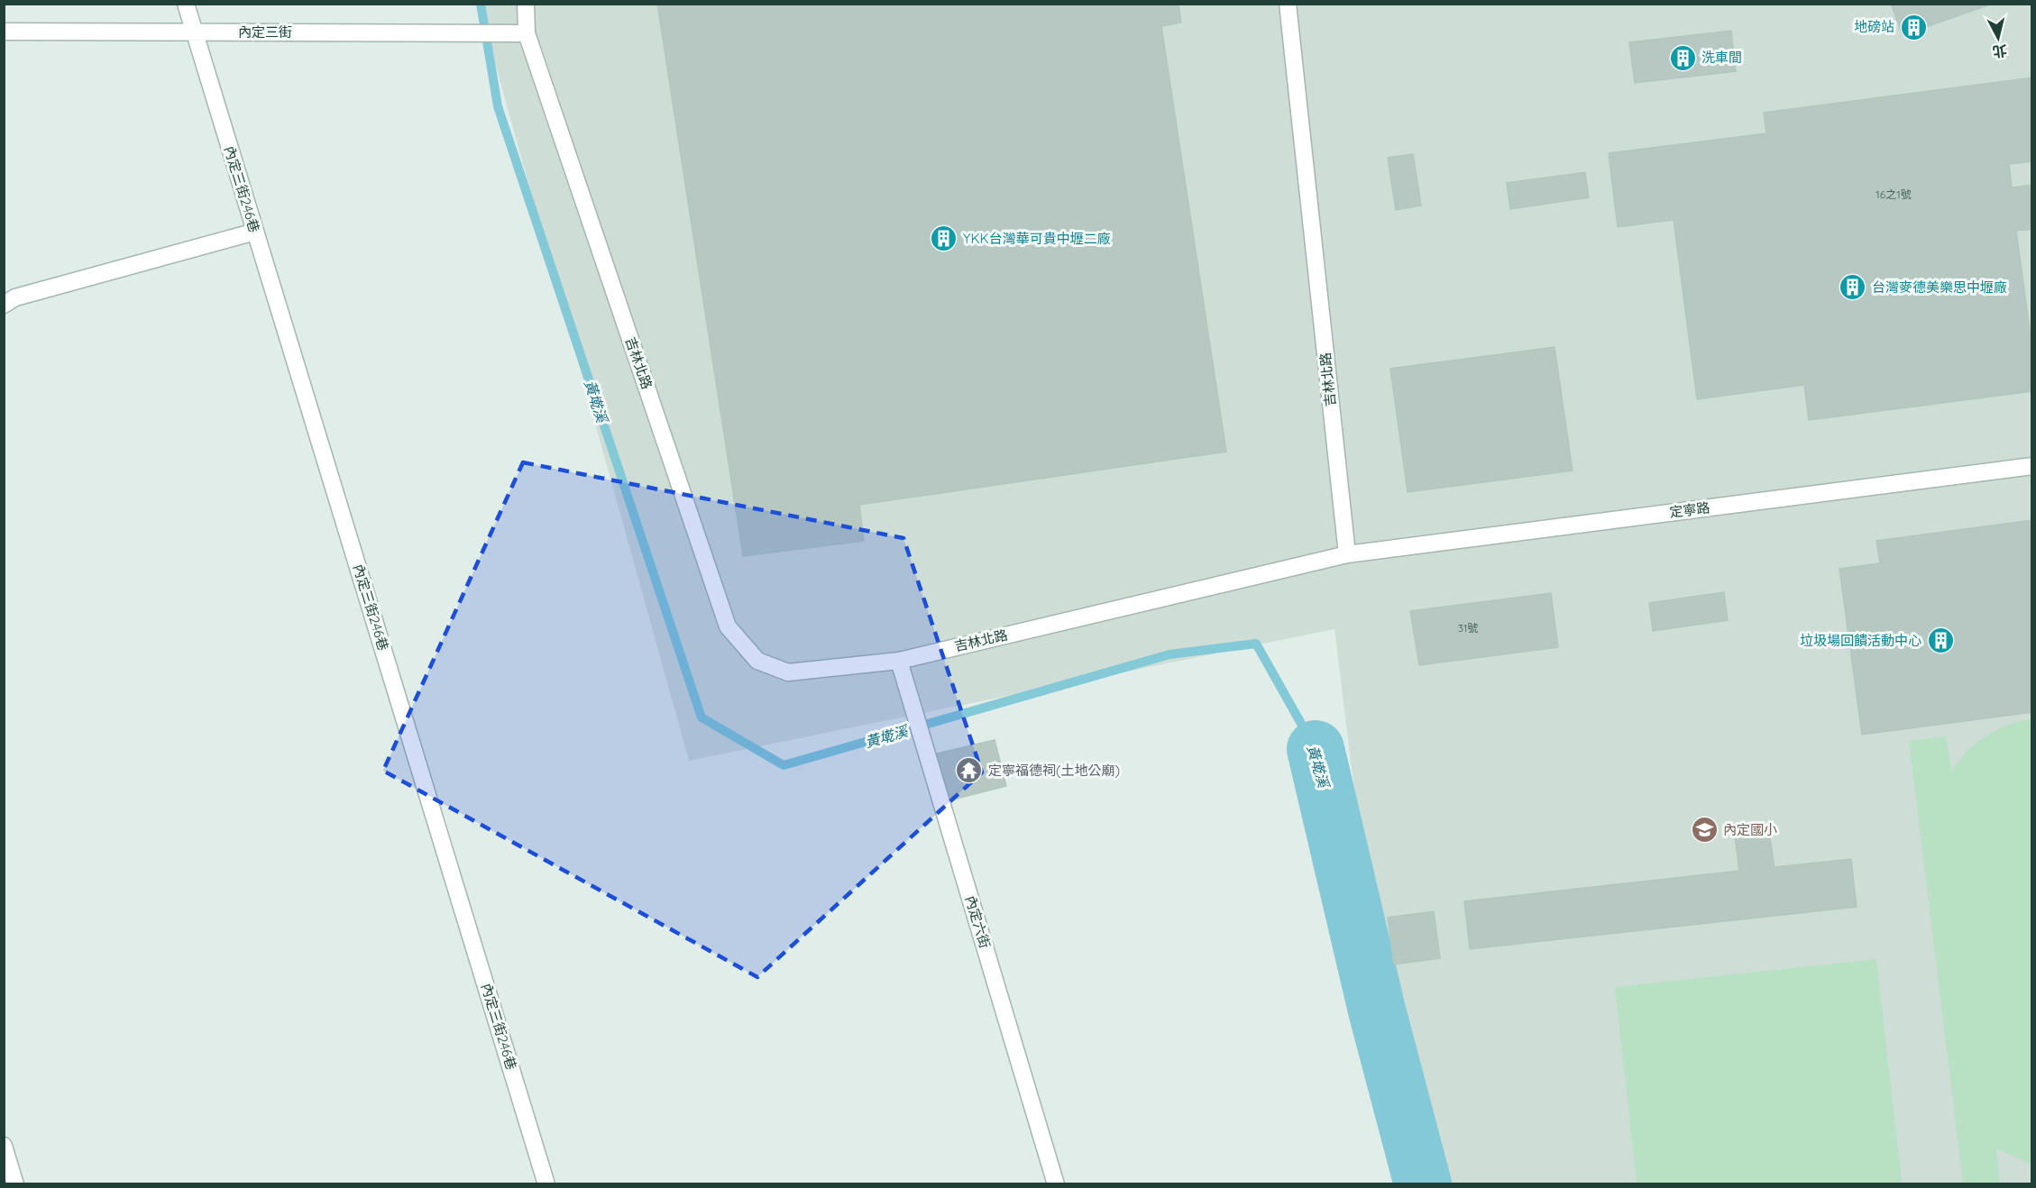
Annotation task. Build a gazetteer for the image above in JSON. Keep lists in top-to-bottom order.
{
  "streets": {
    "street": [
      "內定三街",
      "內定三街246巷",
      "吉林北路",
      "定寧路",
      "內定六街"
    ]
  },
  "crossings": [
    ["內定三街", "內定三街246巷"],
    ["內定三街", "吉林北路"],
    ["吉林北路", "定寧路"],
    ["吉林北路", "內定六街"]
  ],
  "water": ["黃墘溪"],
  "places": {
    "building": [
      "地磅站",
      "洗車間",
      "YKK台灣華可貴中壢二廠",
      "台灣麥德美樂思中壢廠",
      "垃圾場回饋活動中心"
    ],
    "temple": ["定寧福德祠(土地公廟)"],
    "school or university": ["內定國小"]
  },
  "house_numbers": ["16之1號", "31號"],
  "north": "bottom"
}
